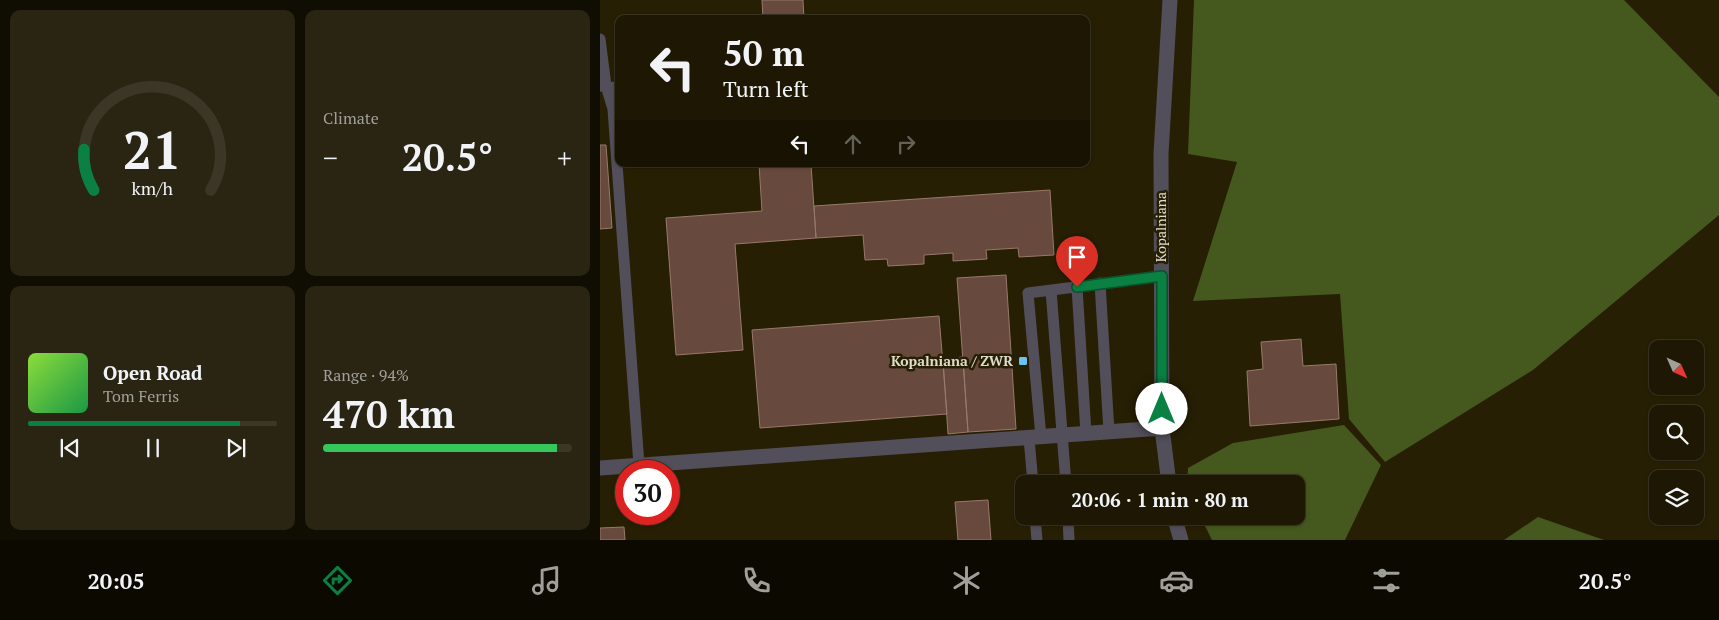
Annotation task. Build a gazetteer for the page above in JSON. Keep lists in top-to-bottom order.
{
  "streets": {
    "street": ["Kopalniana"]
  },
  "places": {
    "transit": ["Kopalniana / ZWR"]
  },
  "north": "bottom right",
  "page": {
    "tile": [
      "Climate",
      ["Range · 94%", "470 km"]
    ],
    "turn": ["50 m", "Turn left"],
    "heat": ["−", "20.5°", "+"],
    "song": ["Open Road", "Tom Ferris"],
    "limit": "30",
    "trip": "20:06 · 1 min · 80 m",
    "tabs": ["20:05", "20.5°"],
    "gauge": ["21", "km/h"]
  }
}
